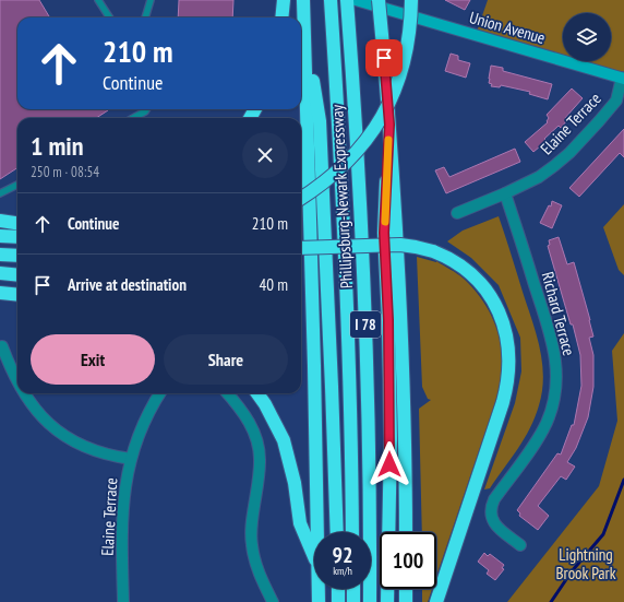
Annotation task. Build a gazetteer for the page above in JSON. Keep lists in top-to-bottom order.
{
  "streets": {
    "highway": ["Phillipsburg-Newark Expressway", "I 78"],
    "street": ["Union Avenue", "Elaine Terrace", "Richard Terrace"]
  },
  "crossings": [
    ["Union Avenue", "Elaine Terrace"],
    ["Elaine Terrace", "Richard Terrace"]
  ],
  "parks": ["Lightning Brook Park"],
  "page": {
    "turn": ["210 m", "Continue"],
    "heading": ["1 min", "250 m · 08:54"],
    "list": [
      {
        "name": "Continue",
        "value": "210 m"
      },
      {
        "name": "Arrive at destination",
        "value": "40 m"
      }
    ],
    "buttons": ["Exit", "Share"],
    "speed": "92 km/h",
    "limit": "100"
  }
}
